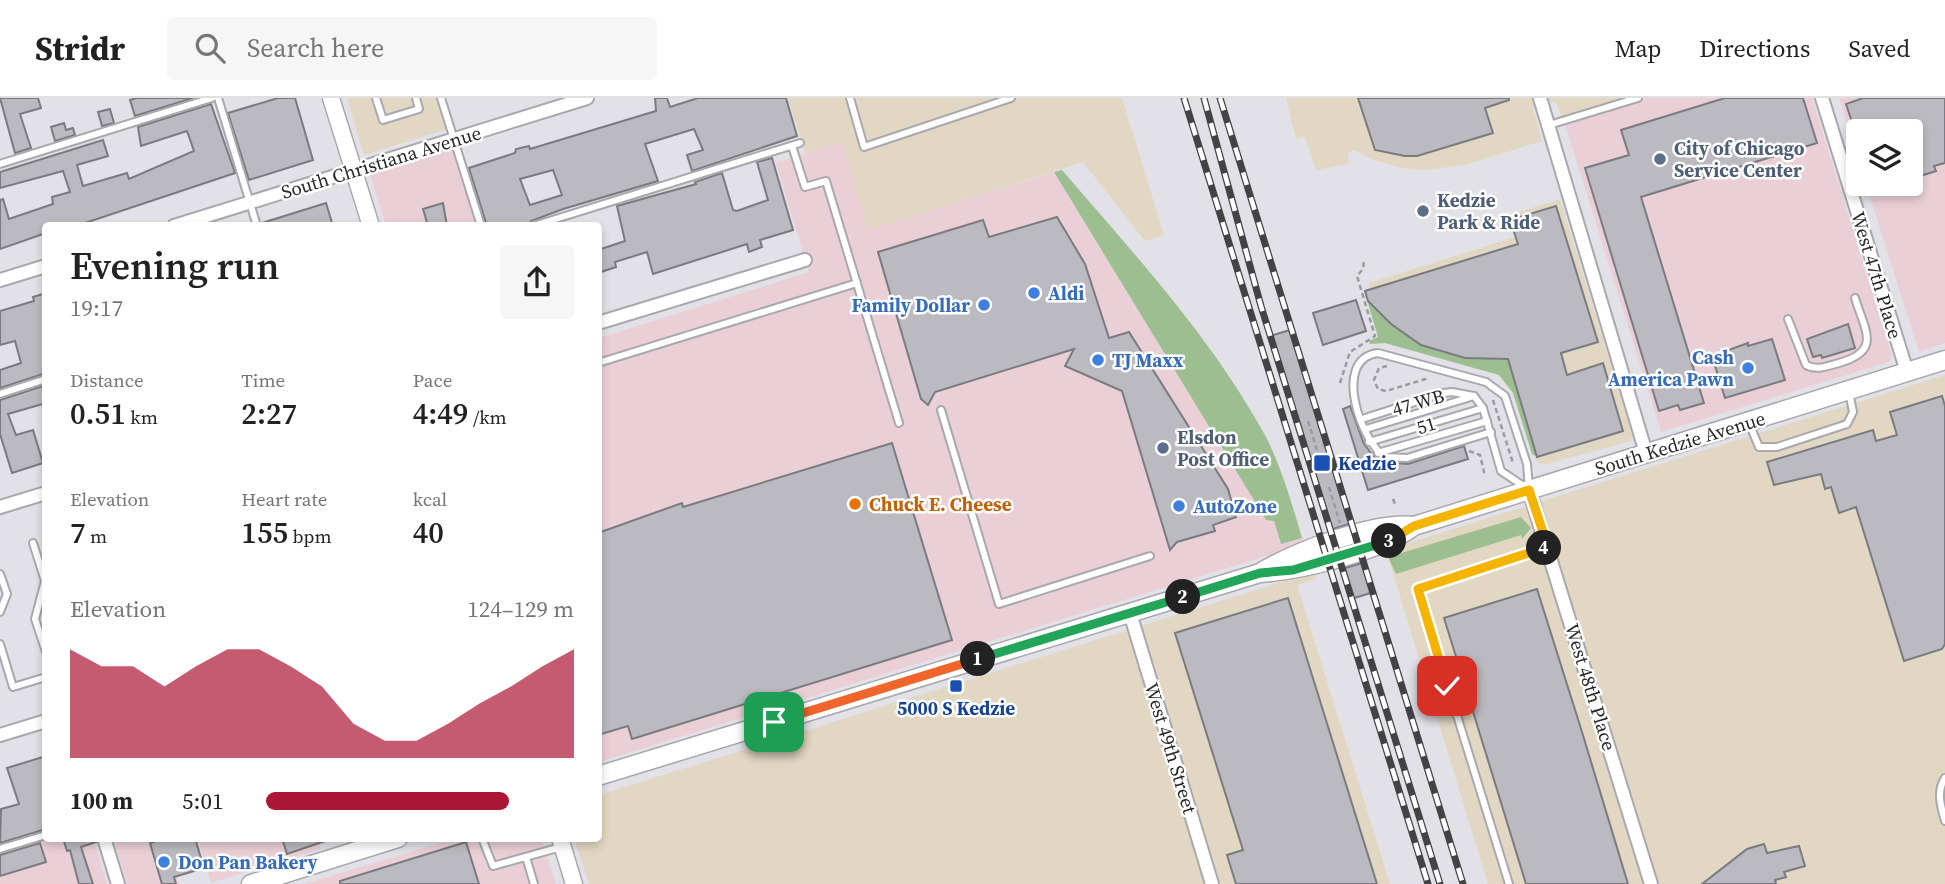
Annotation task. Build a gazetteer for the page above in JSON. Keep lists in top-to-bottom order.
{
  "streets": {
    "main road": ["South Kedzie Avenue"],
    "street": [
      "South Christiana Avenue",
      "West 47th Place",
      "West 48th Place",
      "West 49th Street"
    ],
    "lane": ["47 WB", "51"]
  },
  "crossings": [
    ["West 47th Place", "South Kedzie Avenue"],
    ["South Kedzie Avenue", "West 48th Place"],
    ["South Kedzie Avenue", "West 49th Street"]
  ],
  "places": {
    "other": [
      "City of Chicago Service Center",
      "Kedzie Park & Ride",
      "Aldi",
      "Family Dollar",
      "TJ Maxx",
      "Cash America Pawn",
      "Elsdon Post Office",
      "Chuck E. Cheese",
      "AutoZone",
      "Don Pan Bakery"
    ],
    "transit": ["Kedzie", "5000 S Kedzie"]
  },
  "page": {
    "header": "Stridr",
    "search": "Search here",
    "nav": ["Map", "Directions", "Saved"],
    "heading": ["Evening run", "19:17"],
    "stats": [
      ["Distance", "0.51 km"],
      ["Time", "2:27"],
      ["Pace", "4:49 /km"],
      ["Elevation", "7 m"],
      ["Heart rate", "155 bpm"],
      ["kcal", "40"]
    ],
    "pins": [
      "3",
      "4",
      "2",
      "1"
    ],
    "chart": ["Elevation", "124–129 m"],
    "list": [
      {
        "name": "100 m",
        "note": "5:01"
      }
    ]
  }
}
